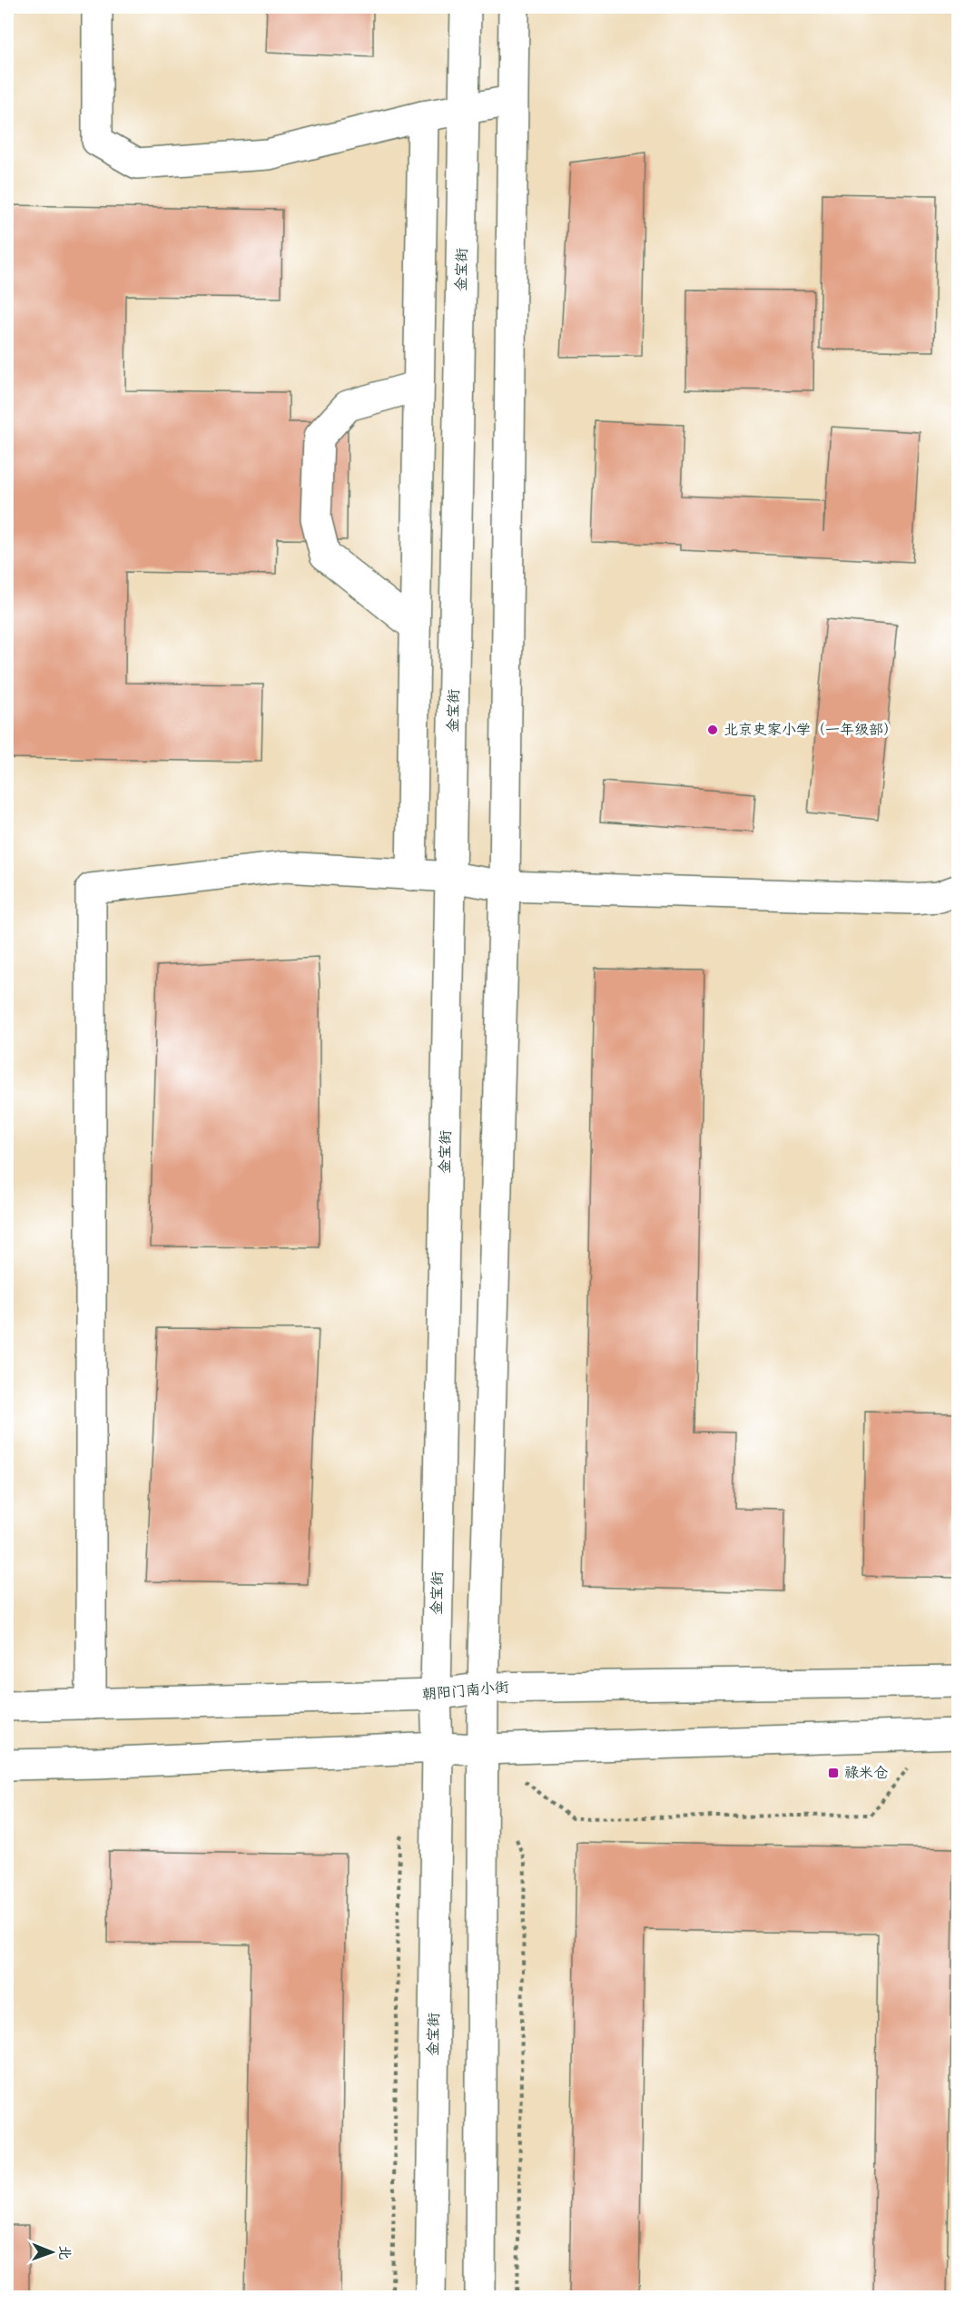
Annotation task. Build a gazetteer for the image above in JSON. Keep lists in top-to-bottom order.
{
  "streets": {
    "main road": ["金宝街", "朝阳门南小街"]
  },
  "crossings": [
    ["金宝街", "朝阳门南小街"]
  ],
  "places": {
    "other": ["北京史家小学（一年级部）"],
    "transit": ["禄米仓"]
  },
  "north": "right"
}
